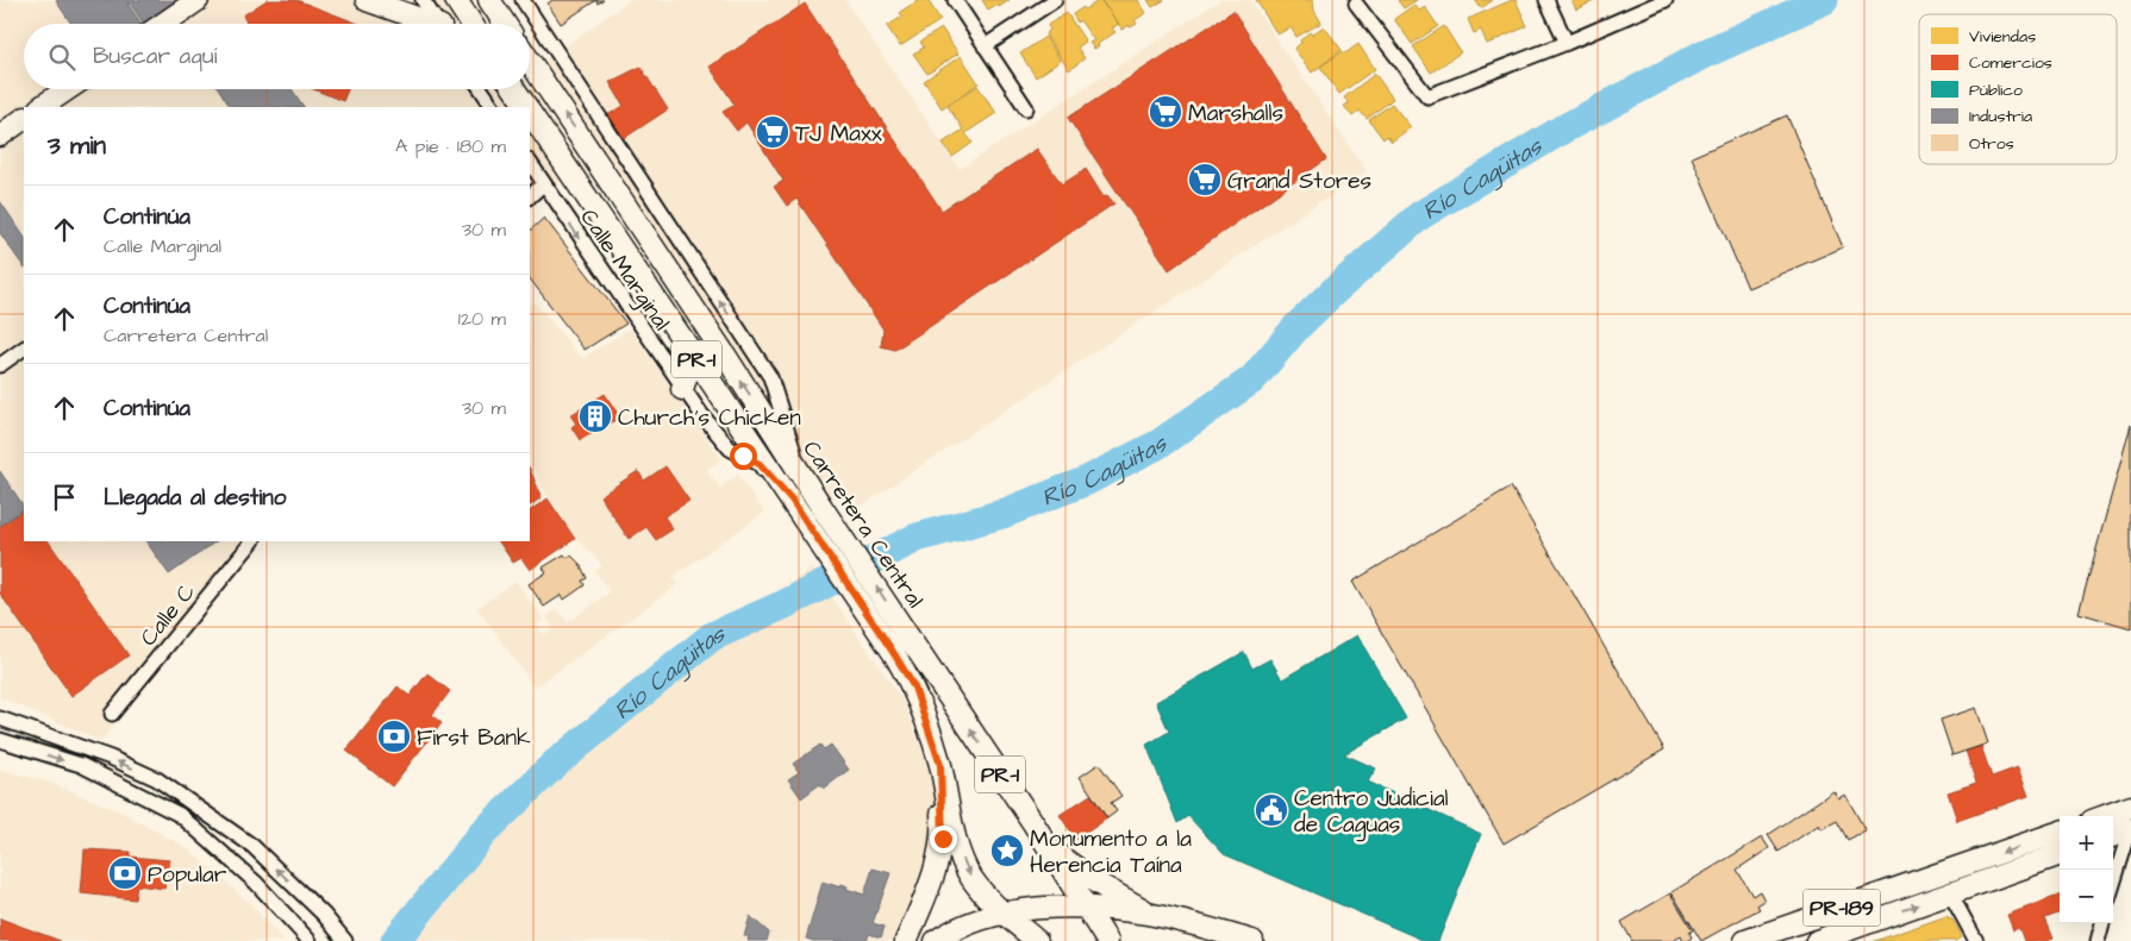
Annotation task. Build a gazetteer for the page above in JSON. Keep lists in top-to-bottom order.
{
  "streets": {
    "main road": ["PR-1", "Carretera Central", "PR-189"],
    "street": ["Calle Marginal", "Calle C"]
  },
  "crossings": [
    ["Calle Marginal", "PR-1"]
  ],
  "one_way": ["Calle Marginal"],
  "water": ["Río Cagüitas"],
  "places": {
    "supermarket": ["Marshalls", "TJ Maxx", "Grand Stores"],
    "building": ["Church's Chicken"],
    "bank": ["First Bank", "Popular"],
    "public building": ["Centro Judicial de Caguas"],
    "place": ["Monumento a la Herencia Taína"]
  },
  "legend": [
    "Viviendas",
    "Comercios",
    "Público",
    "Industria",
    "Otros"
  ],
  "page": {
    "search": "Buscar aquí",
    "heading": ["3 min", "A pie · 180 m"],
    "list": [
      ["Continúa", "Calle Marginal", "30 m"],
      ["Continúa", "Carretera Central", "120 m"],
      ["Continúa", "30 m"],
      "Llegada al destino"
    ],
    "map_buttons": ["+", "−"]
  }
}
